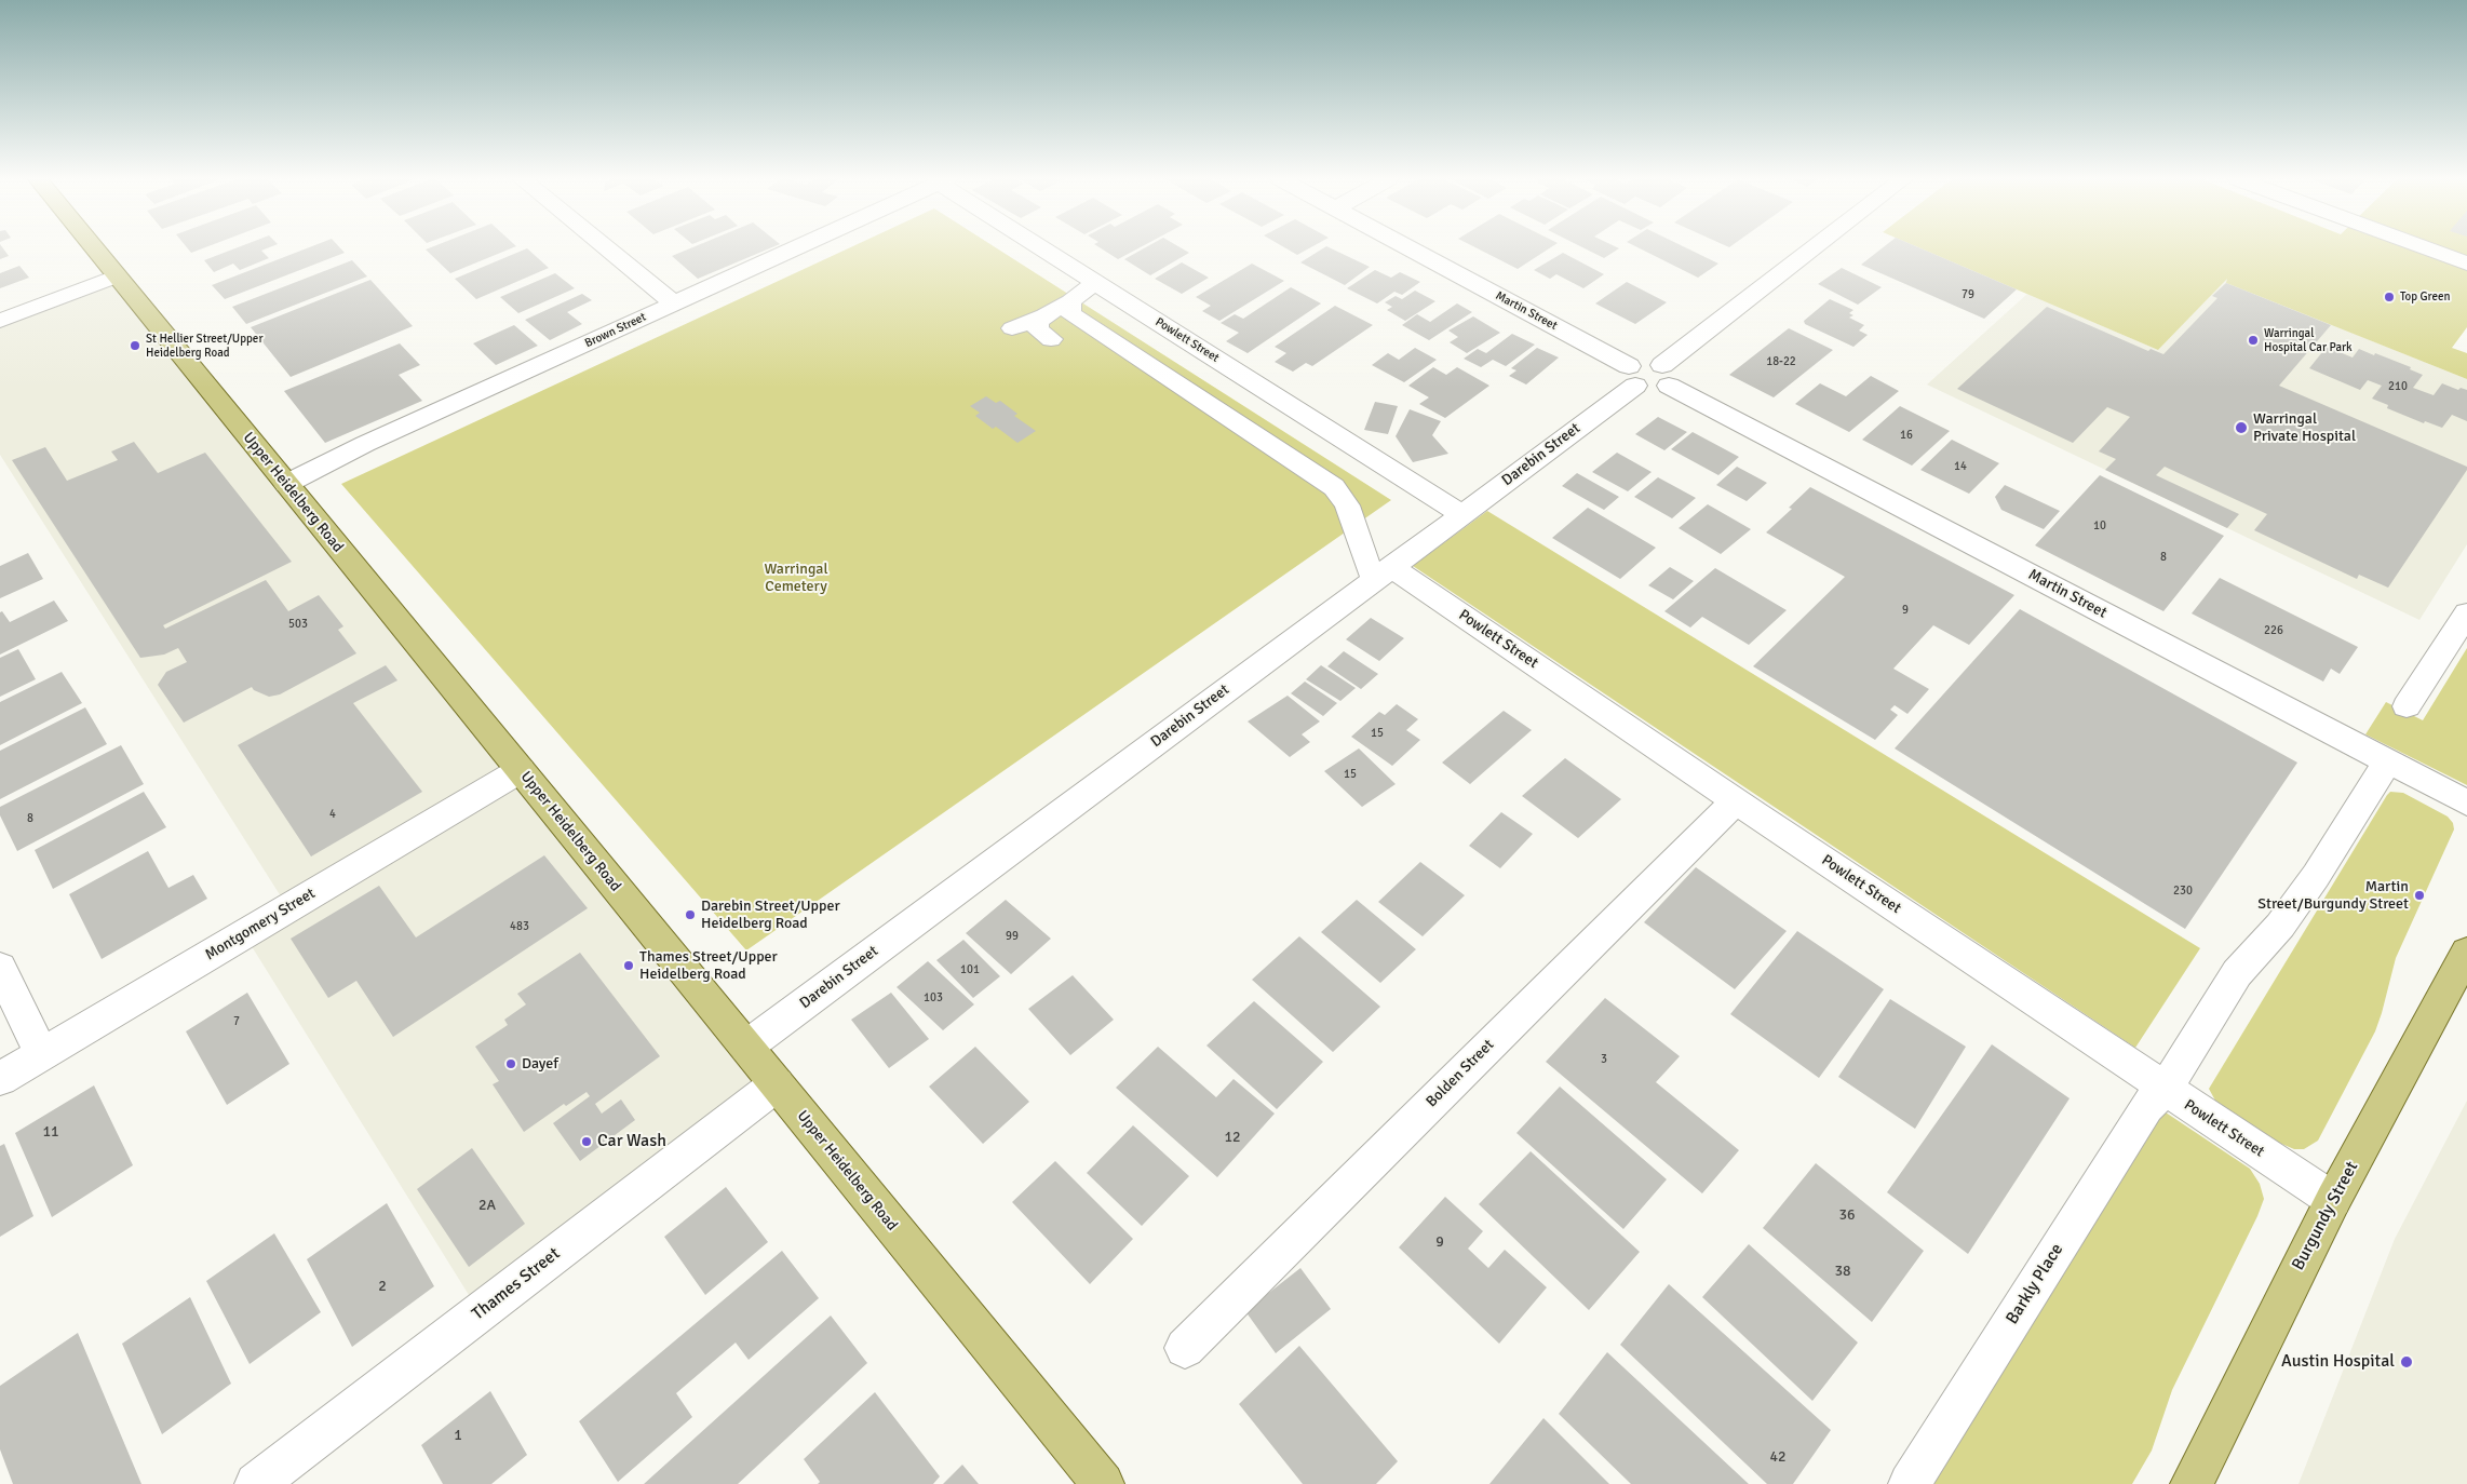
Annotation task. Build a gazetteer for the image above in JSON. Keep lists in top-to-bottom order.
{
  "streets": {
    "main road": ["Upper Heidelberg Road", "Burgundy Street"],
    "street": [
      "Martin Street",
      "Brown Street",
      "Powlett Street",
      "Darebin Street",
      "Montgomery Street",
      "Bolden Street",
      "Thames Street",
      "Barkly Place"
    ]
  },
  "crossings": [
    ["Martin Street", "Darebin Street"],
    ["Brown Street", "Upper Heidelberg Road"],
    ["Powlett Street", "Darebin Street"],
    ["Powlett Street", "Bolden Street"],
    ["Powlett Street", "Burgundy Street"],
    ["Powlett Street", "Barkly Place"],
    ["Darebin Street", "Upper Heidelberg Road"],
    ["Upper Heidelberg Road", "Montgomery Street"],
    ["Upper Heidelberg Road", "Thames Street"]
  ],
  "parks": ["Warringal Cemetery"],
  "places": [
    "Top Green",
    "Warringal Hospital Car Park",
    "St Hellier Street/Upper Heidelberg Road",
    "Warringal Private Hospital",
    "Martin Street/Burgundy Street",
    "Darebin Street/Upper Heidelberg Road",
    "Thames Street/Upper Heidelberg Road",
    "Dayef",
    "Car Wash",
    "Austin Hospital"
  ],
  "house_numbers": [
    "79",
    "18-22",
    "210",
    "16",
    "14",
    "10",
    "8",
    "9",
    "503",
    "226",
    "15",
    "15",
    "4",
    "8",
    "230",
    "483",
    "99",
    "101",
    "103",
    "7",
    "3",
    "11",
    "12",
    "2A",
    "36",
    "9",
    "38",
    "2",
    "1",
    "42"
  ]
}
